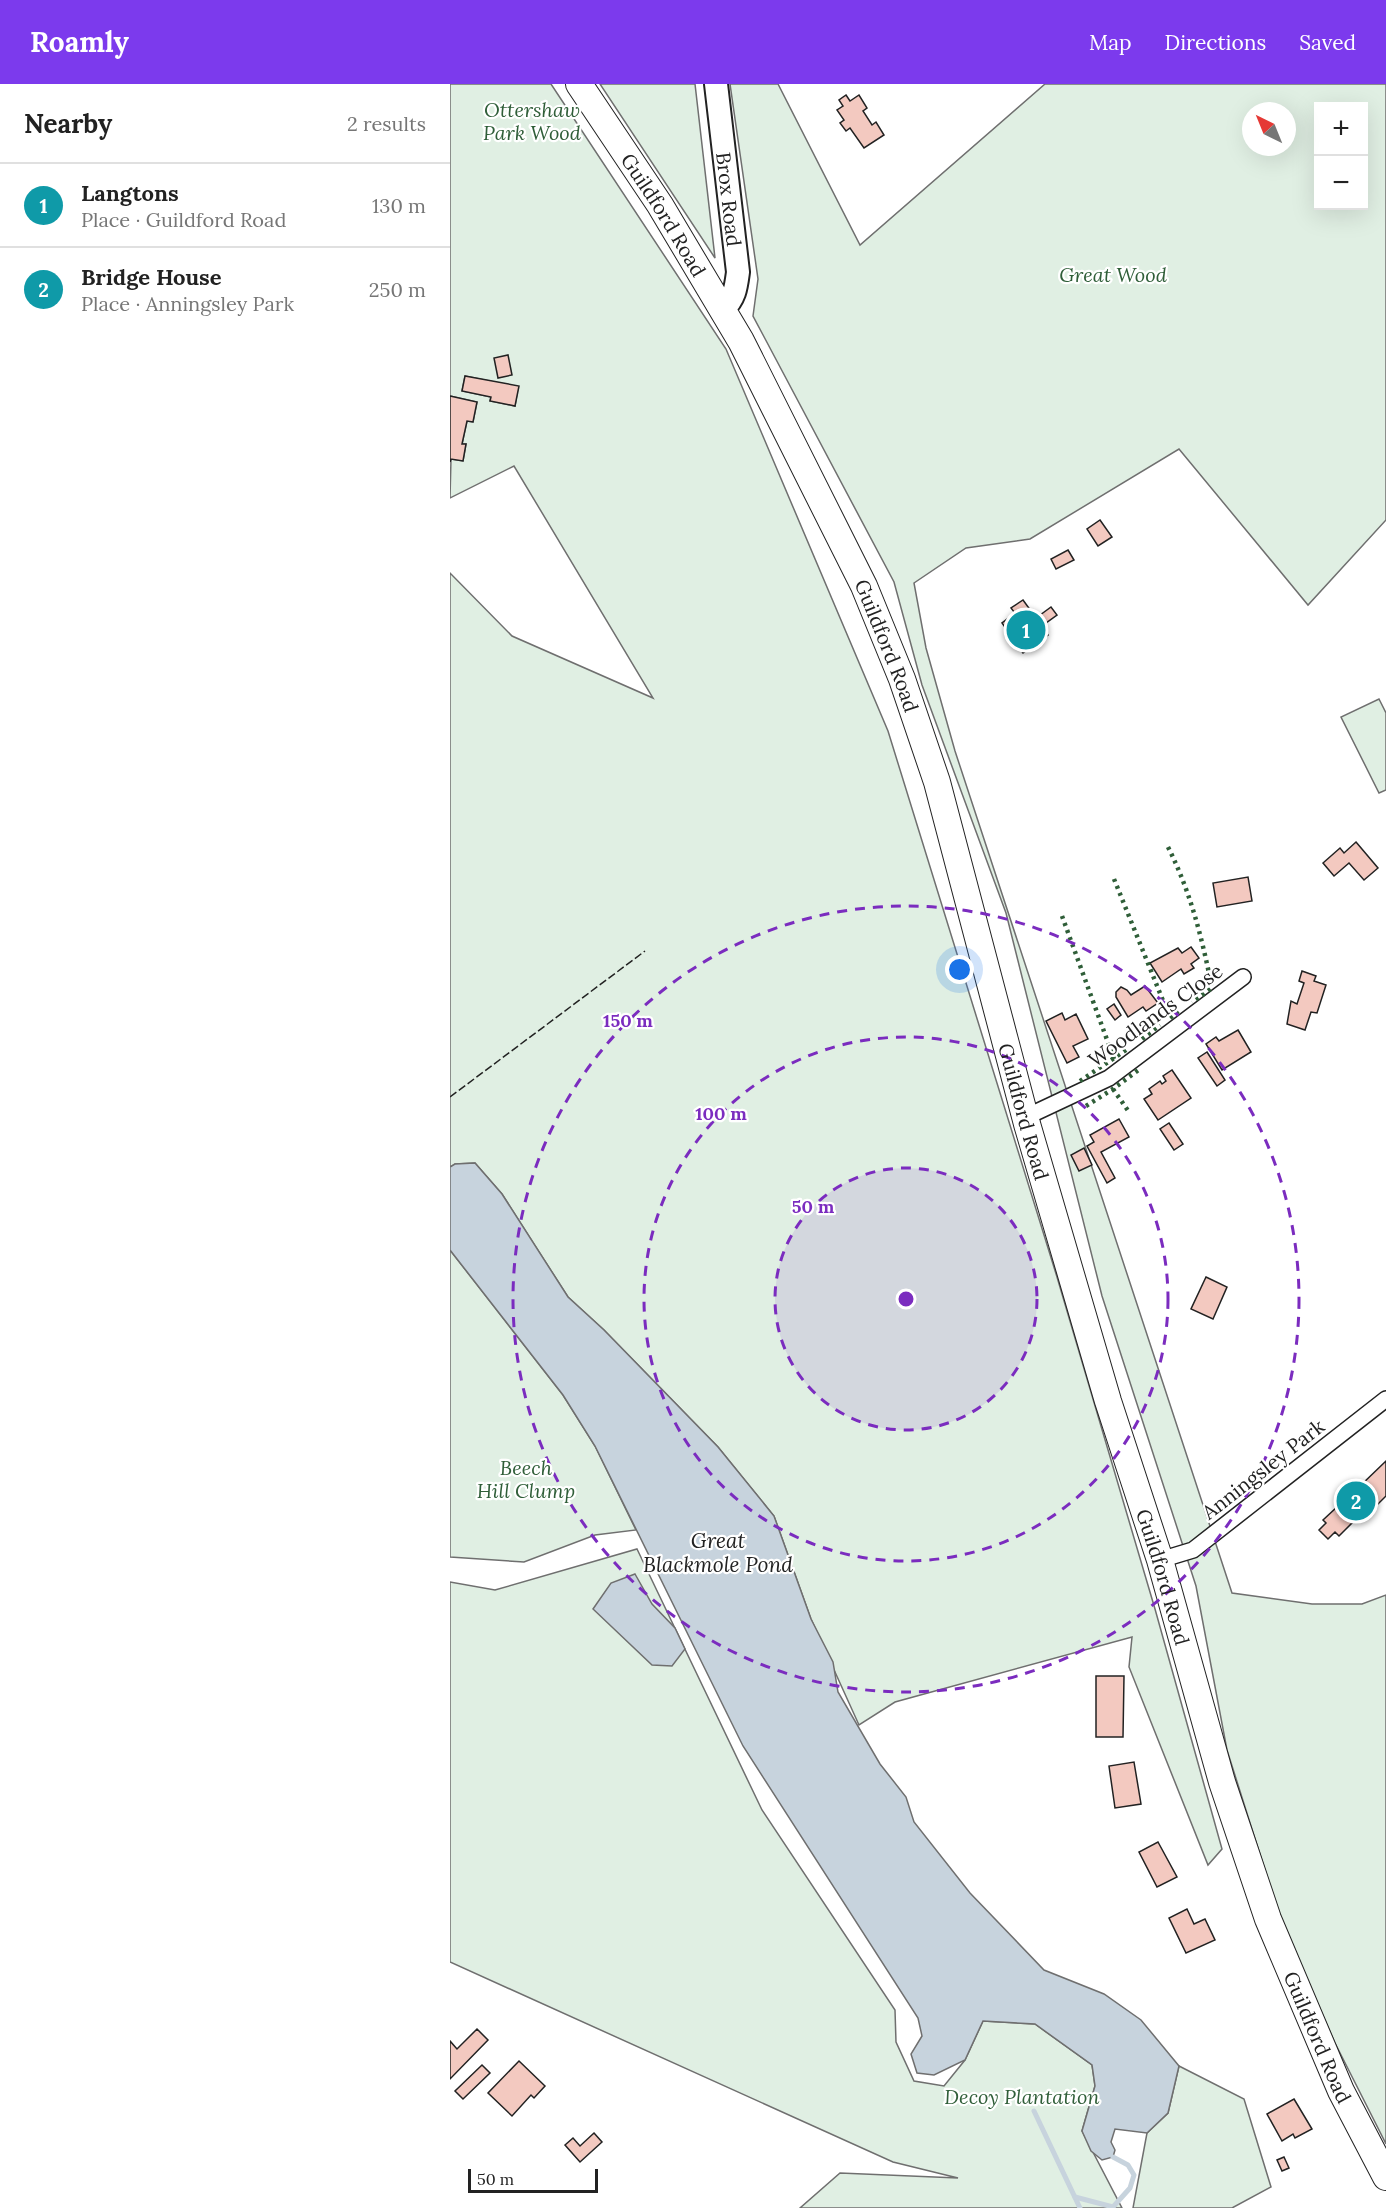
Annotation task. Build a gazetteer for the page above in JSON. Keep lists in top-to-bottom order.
{
  "streets": {
    "main road": ["Guildford Road"],
    "street": ["Brox Road", "Woodlands Close", "Anningsley Park"]
  },
  "crossings": [
    ["Brox Road", "Guildford Road"],
    ["Guildford Road", "Woodlands Close"],
    ["Guildford Road", "Anningsley Park"]
  ],
  "water": ["Great Blackmole Pond"],
  "parks": [
    "Ottershaw Park Wood",
    "Great Wood",
    "Beech Hill Clump",
    "Decoy Plantation"
  ],
  "scale_bar": "50 m",
  "north": "top left",
  "page": {
    "header": "Roamly",
    "nav": ["Map", "Directions", "Saved"],
    "heading": ["Nearby", "2 results"],
    "map_buttons": ["+", "−"],
    "list": [
      {
        "mark": "1",
        "name": "Langtons",
        "note": "Place · Guildford Road",
        "value": "130 m"
      },
      {
        "mark": "2",
        "name": "Bridge House",
        "note": "Place · Anningsley Park",
        "value": "250 m"
      }
    ],
    "pins": ["1", "2"],
    "scale": "50 m"
  },
  "rings": ["150 m", "100 m", "50 m"]
}
